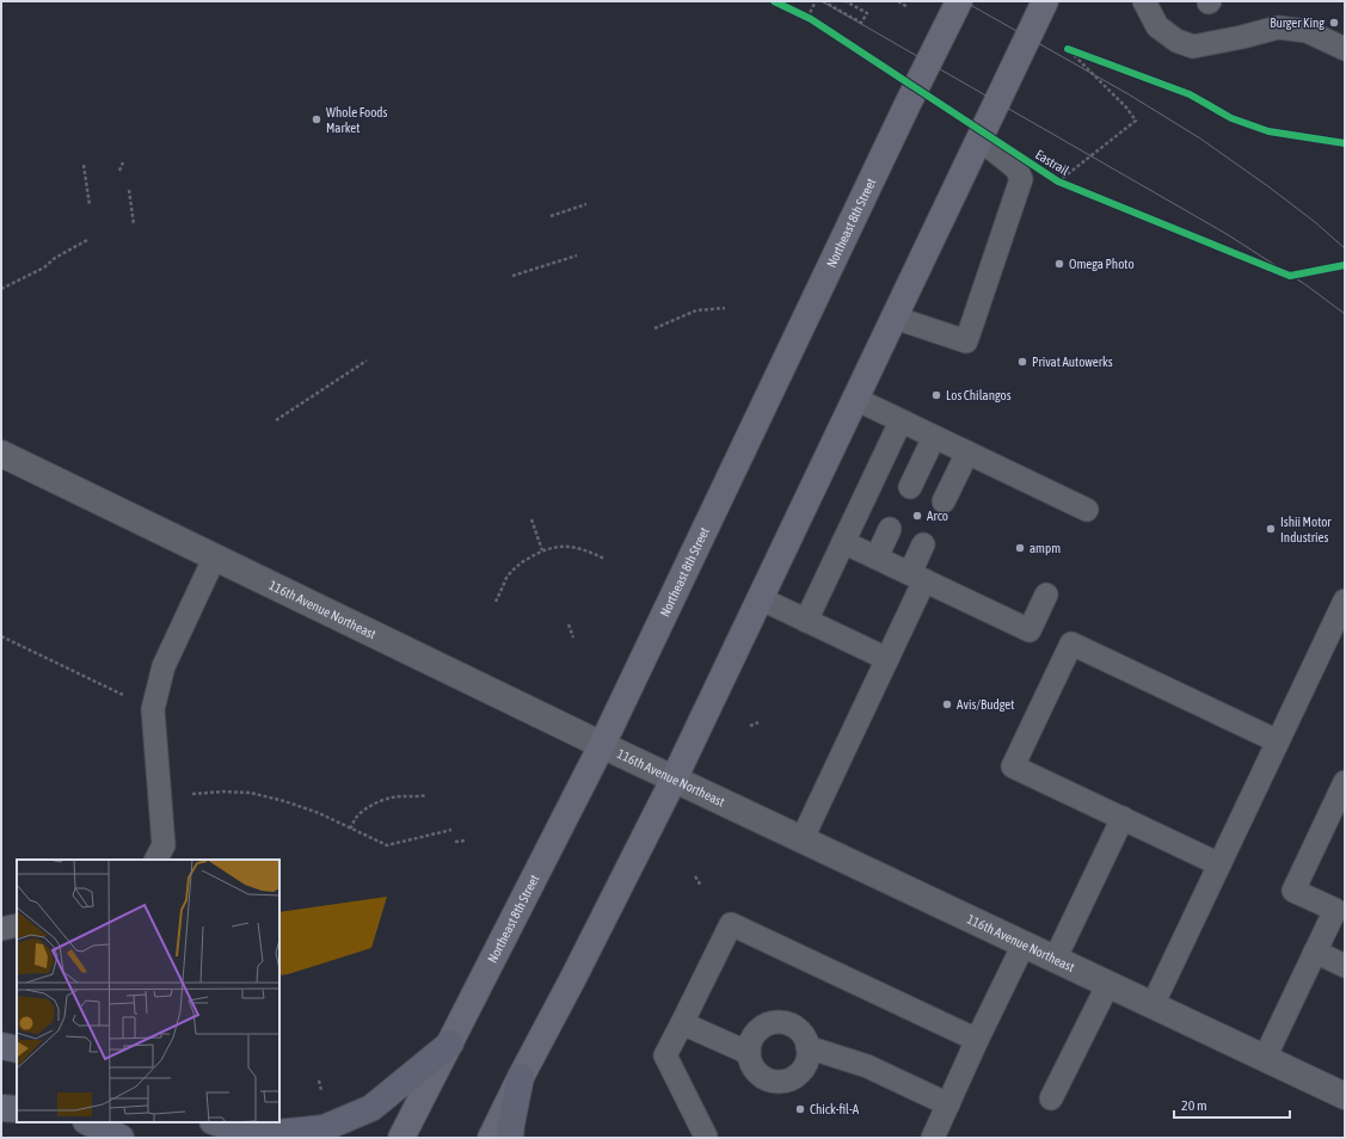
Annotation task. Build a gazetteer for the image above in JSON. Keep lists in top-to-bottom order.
{
  "streets": {
    "main road": ["Northeast 8th Street", "116th Avenue Northeast"],
    "cycle path": ["Eastrail"]
  },
  "crossings": [
    ["Northeast 8th Street", "116th Avenue Northeast"]
  ],
  "places": [
    "Burger King",
    "Whole Foods Market",
    "Omega Photo",
    "Privat Autowerks",
    "Los Chilangos",
    "Arco",
    "Ishii Motor Industries",
    "ampm",
    "Avis/Budget",
    "Chick-fil-A"
  ],
  "scale_bar": "20 m"
}
